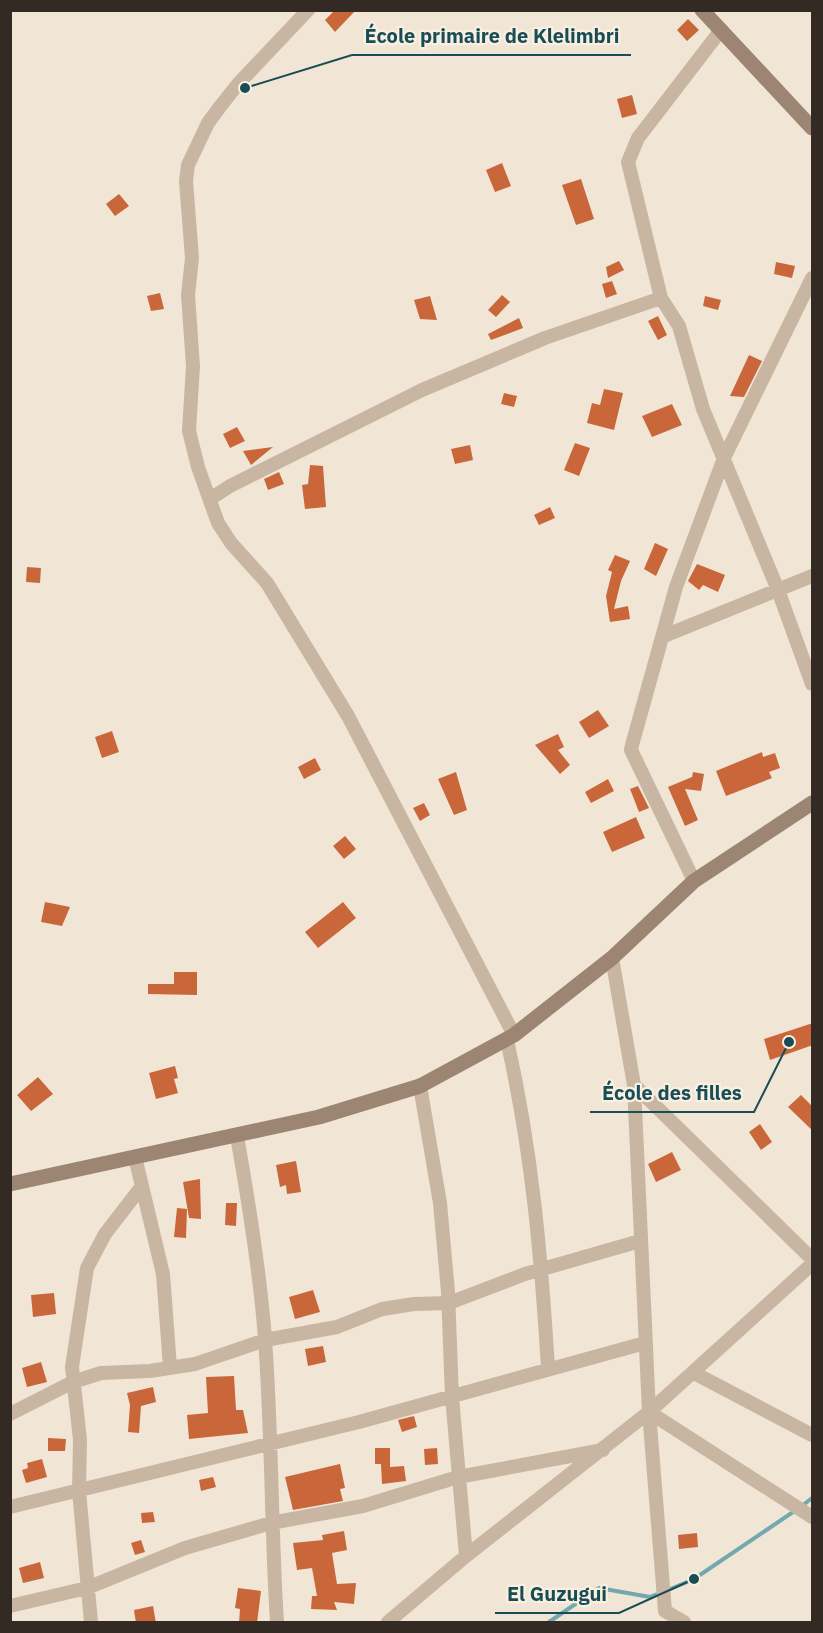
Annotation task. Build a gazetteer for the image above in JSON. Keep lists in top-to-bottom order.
{
  "places": ["École primaire de Klelimbri", "École des filles", "El Guzugui"]
}
